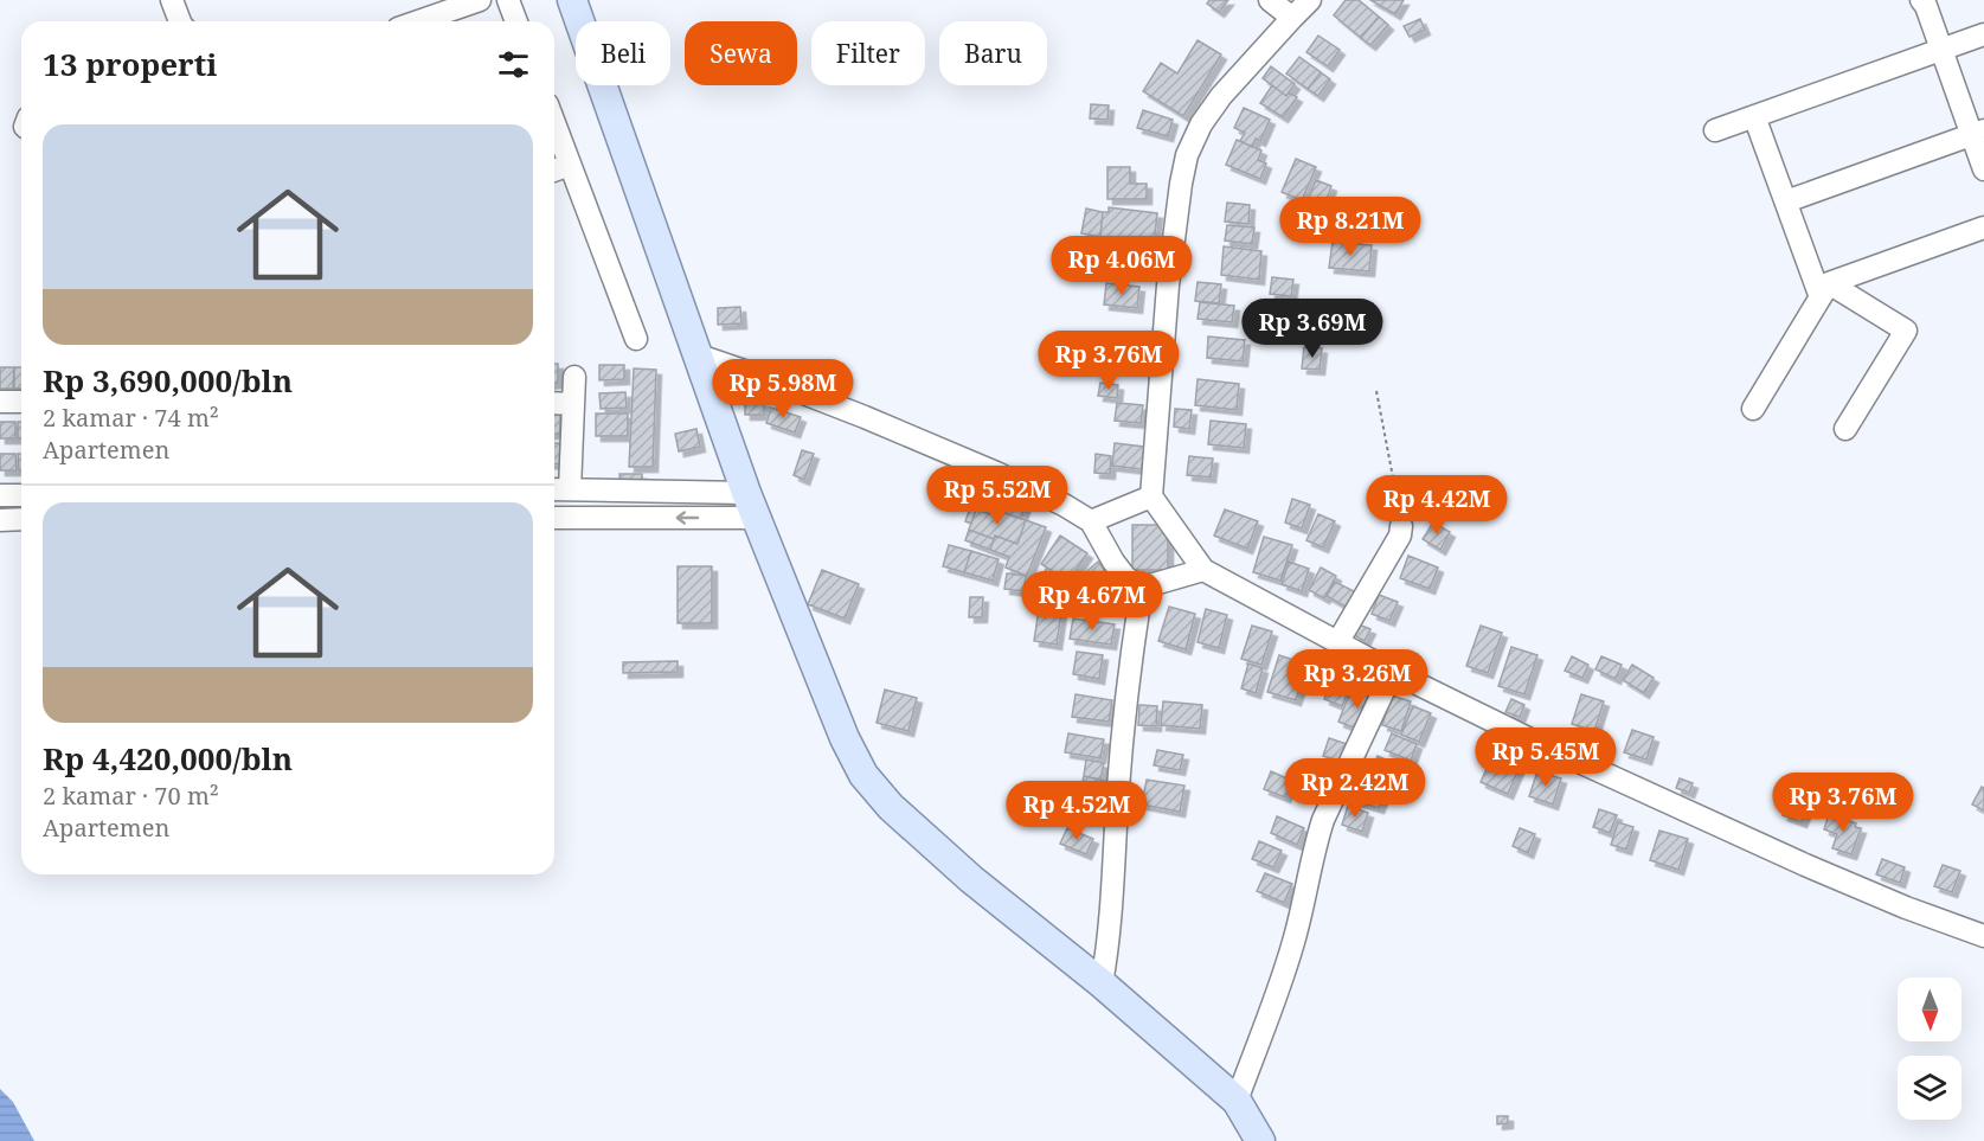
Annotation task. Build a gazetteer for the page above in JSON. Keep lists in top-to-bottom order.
{
  "north": "bottom",
  "page": {
    "chip": [
      "Beli",
      "Sewa",
      "Filter",
      "Baru"
    ],
    "heading": "13 properti",
    "list": [
      {
        "name": "Rp 3,690,000/bln",
        "note": "2 kamar · 74 m² · Apartemen"
      },
      {
        "name": "Rp 4,420,000/bln",
        "note": "2 kamar · 70 m² · Apartemen"
      }
    ],
    "price": [
      "Rp 8.21M",
      "Rp 4.06M",
      "Rp 3.69M",
      "Rp 3.76M",
      "Rp 5.98M",
      "Rp 5.52M",
      "Rp 4.42M",
      "Rp 4.67M",
      "Rp 3.26M",
      "Rp 5.45M",
      "Rp 2.42M",
      "Rp 3.76M",
      "Rp 4.52M"
    ]
  }
}
